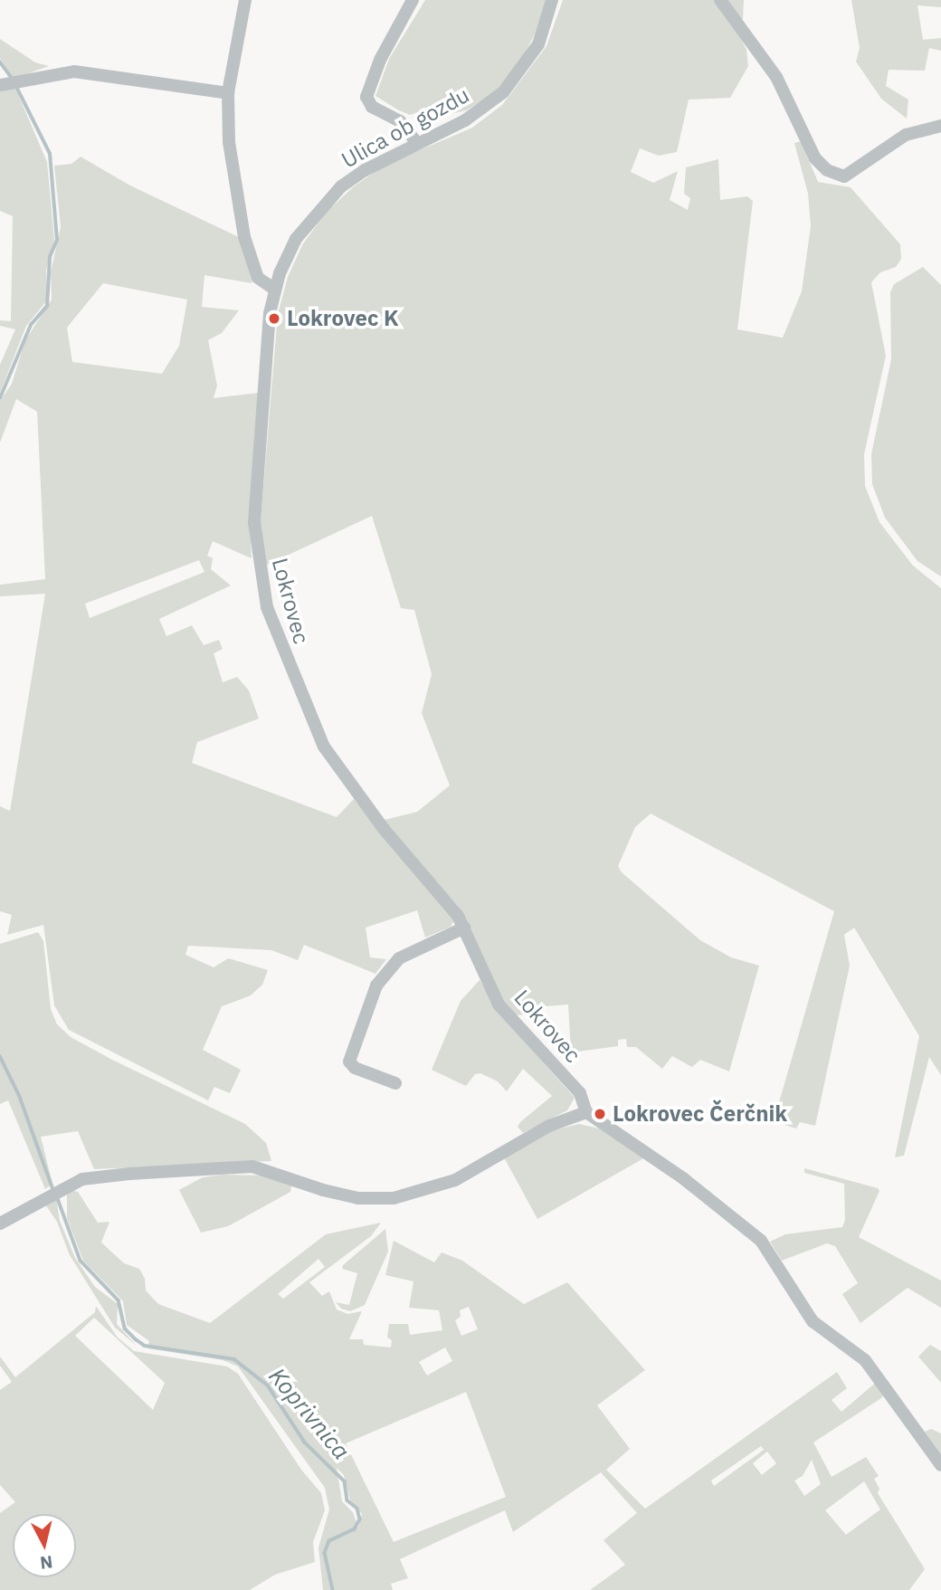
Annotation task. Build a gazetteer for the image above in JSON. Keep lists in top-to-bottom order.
{
  "streets": {
    "street": ["Ulica ob gozdu", "Lokrovec"]
  },
  "crossings": [
    ["Ulica ob gozdu", "Lokrovec"]
  ],
  "water": ["Koprivnica"],
  "places": ["Lokrovec K", "Lokrovec Čerčnik"],
  "north": "bottom"
}
